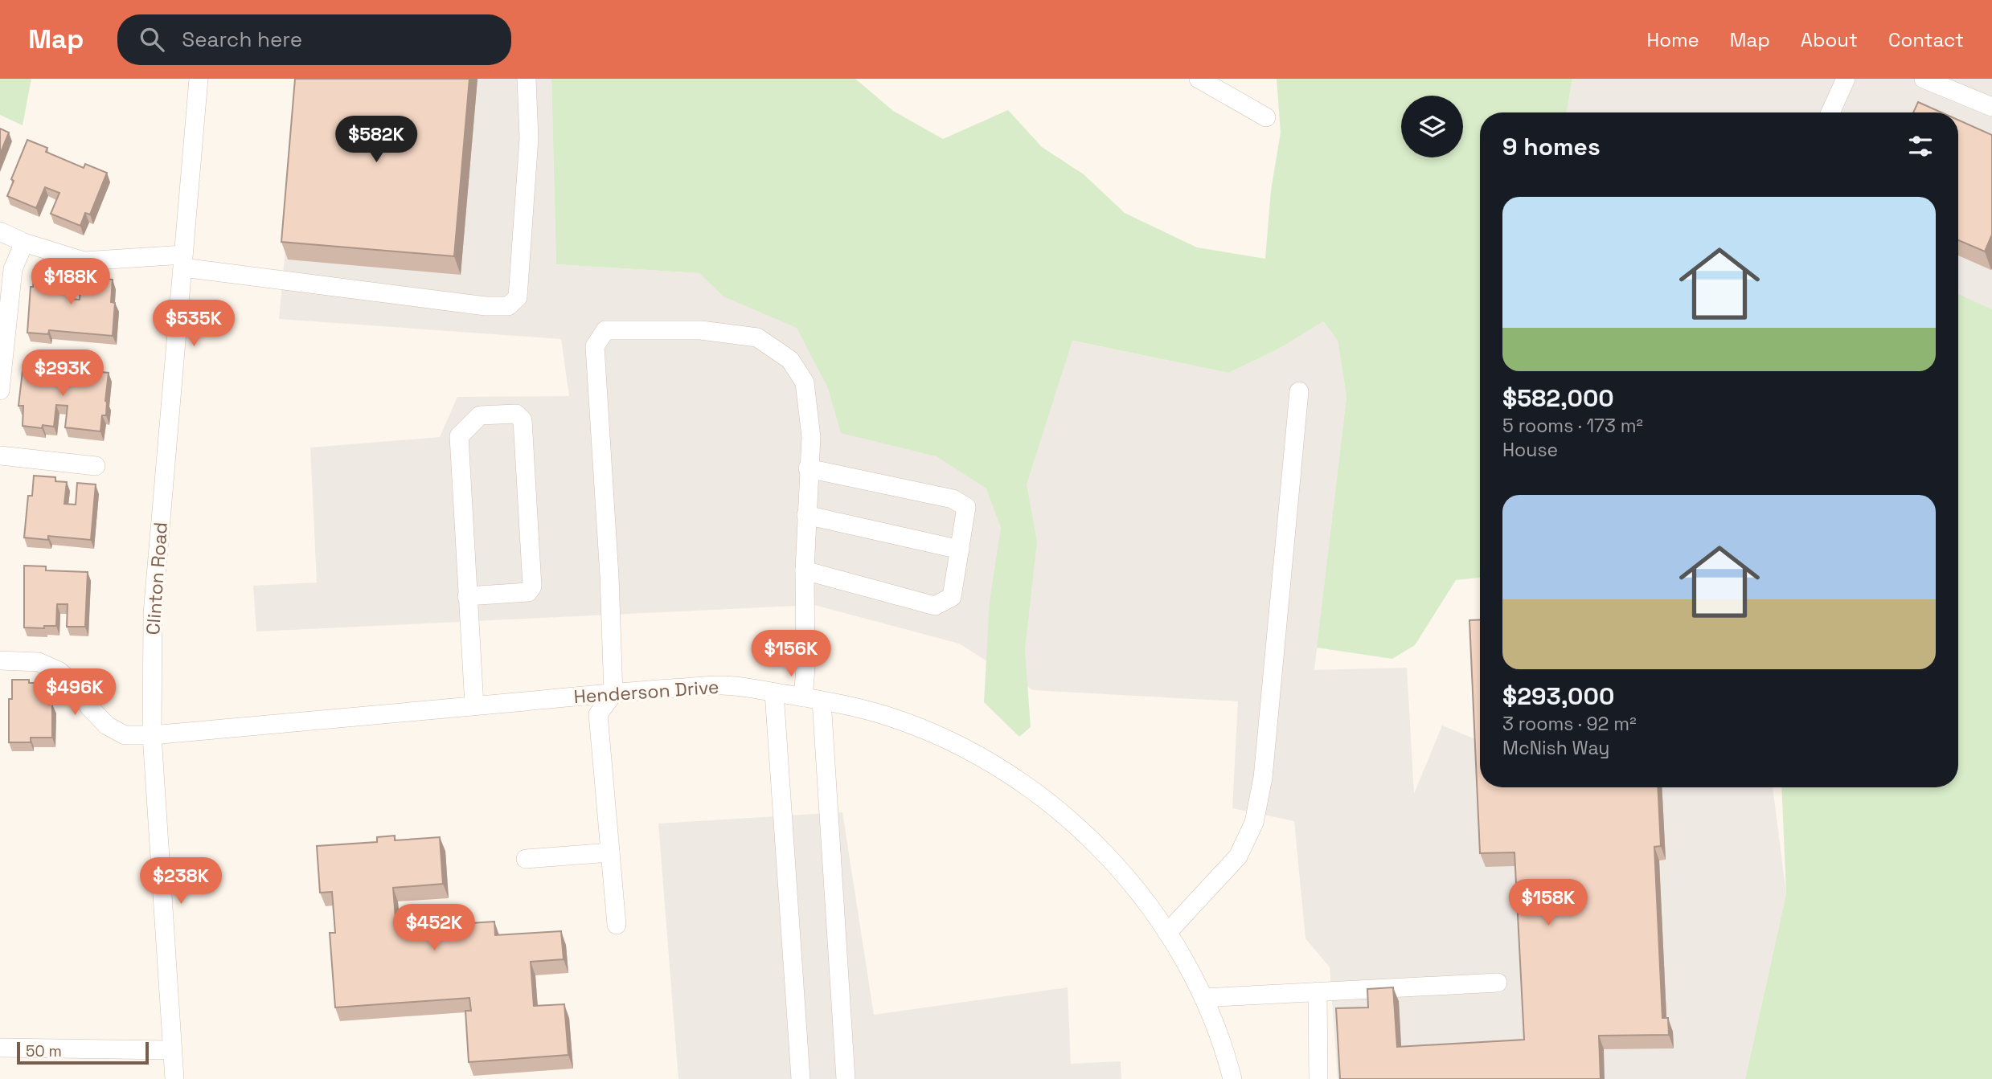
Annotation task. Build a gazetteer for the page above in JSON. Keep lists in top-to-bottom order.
{
  "streets": {
    "street": ["Clinton Road", "Henderson Drive"]
  },
  "crossings": [
    ["Clinton Road", "Henderson Drive"]
  ],
  "scale_bar": "50 m",
  "page": {
    "header": "Map",
    "search": "Search here",
    "nav": [
      "Home",
      "Map",
      "About",
      "Contact"
    ],
    "heading": "9 homes",
    "price": [
      "$582K",
      "$188K",
      "$535K",
      "$293K",
      "$156K",
      "$496K",
      "$238K",
      "$158K",
      "$452K"
    ],
    "list": [
      {
        "name": "$582,000",
        "note": "5 rooms · 173 m² · House"
      },
      {
        "name": "$293,000",
        "note": "3 rooms · 92 m² · McNish Way"
      }
    ],
    "scale": "50 m"
  }
}
